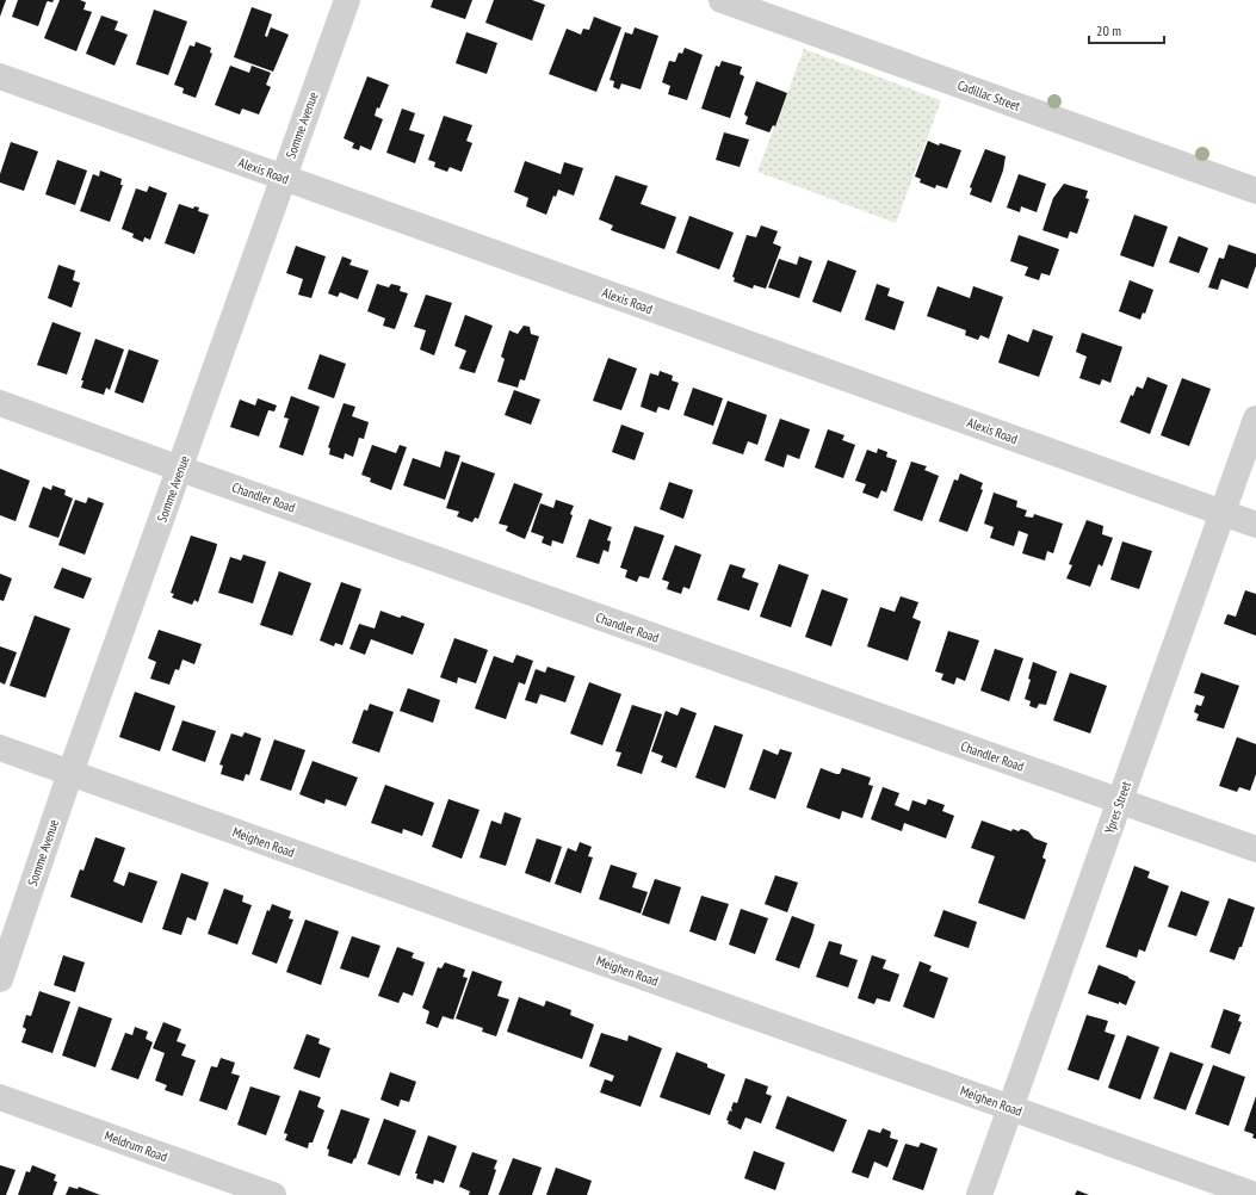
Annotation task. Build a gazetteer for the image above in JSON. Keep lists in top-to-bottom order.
{
  "streets": {
    "street": [
      "Cadillac Street",
      "Somme Avenue",
      "Alexis Road",
      "Chandler Road",
      "Ypres Street",
      "Meighen Road",
      "Meldrum Road"
    ]
  },
  "crossings": [
    ["Somme Avenue", "Alexis Road"],
    ["Somme Avenue", "Chandler Road"],
    ["Somme Avenue", "Meighen Road"],
    ["Alexis Road", "Ypres Street"],
    ["Chandler Road", "Ypres Street"],
    ["Ypres Street", "Meighen Road"]
  ],
  "scale_bar": "20 m"
}
